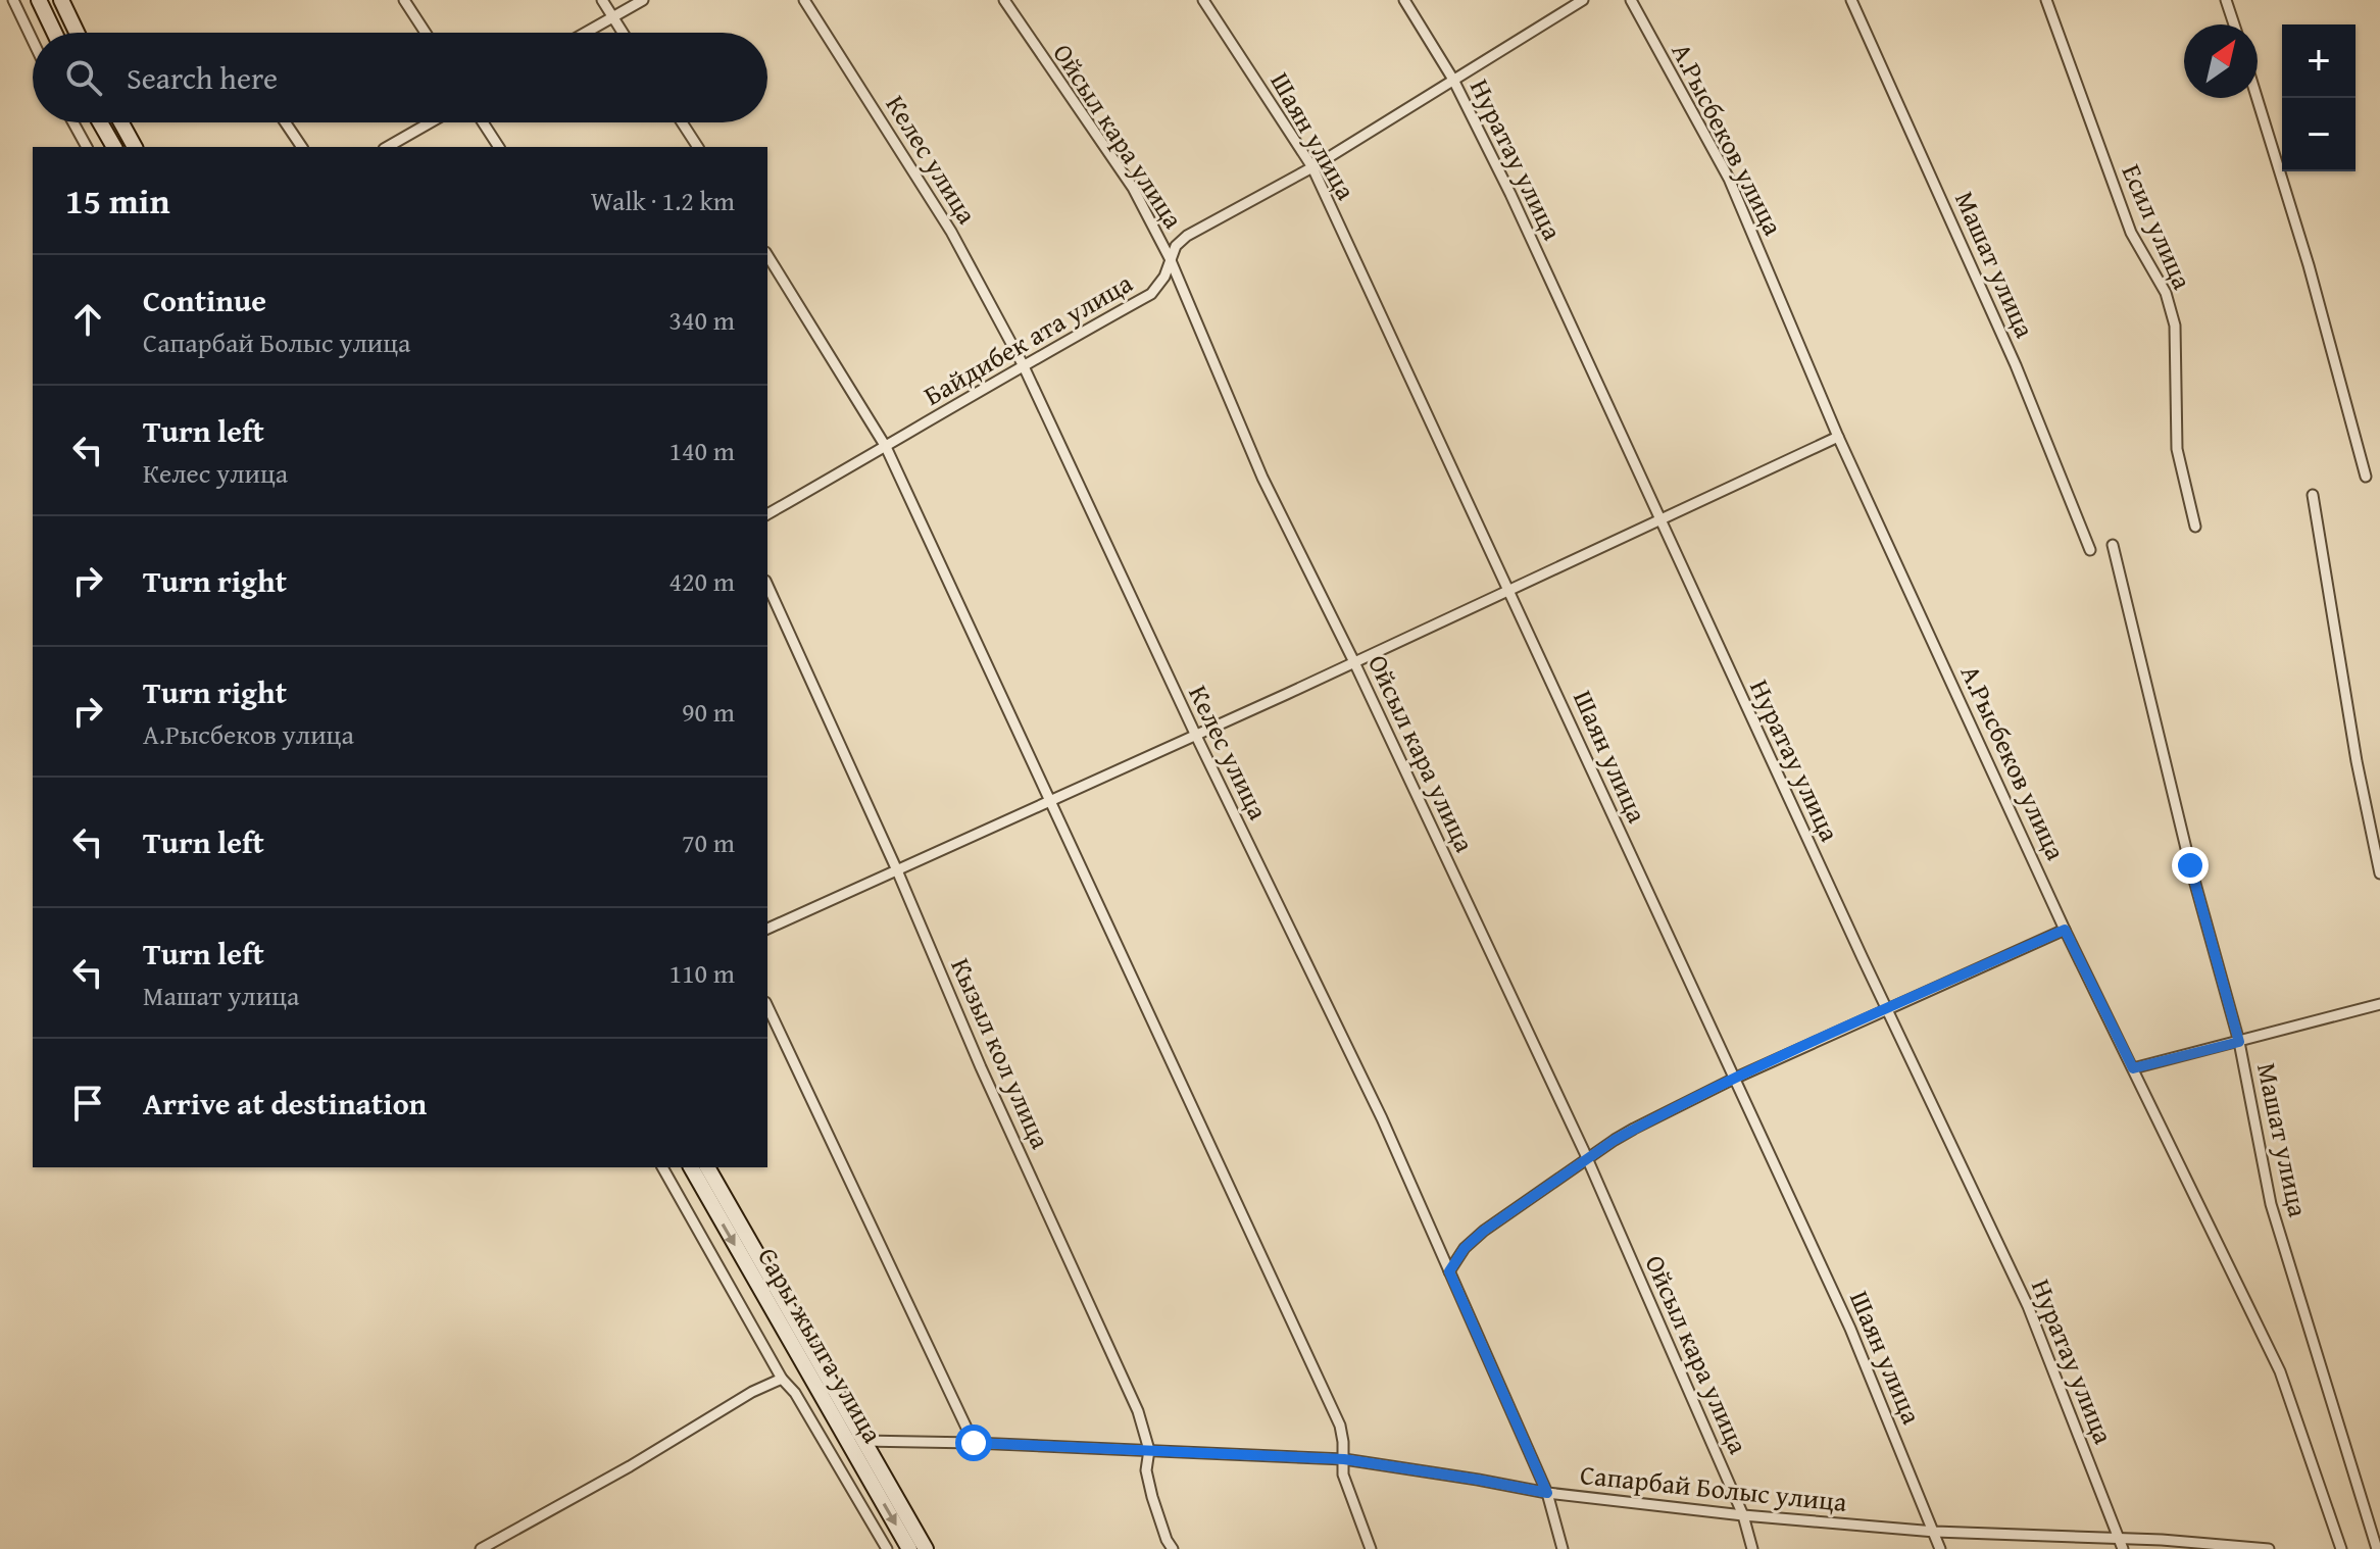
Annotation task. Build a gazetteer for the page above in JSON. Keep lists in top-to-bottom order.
{
  "streets": {
    "main road": ["Сары жылга улица"],
    "street": [
      "Ойсыл кара улица",
      "Шаян улица",
      "А.Рысбеков улица",
      "Келес улица",
      "Нуратау улица",
      "Есил улица",
      "Машат улица",
      "Байдибек ата улица",
      "Кызыл кол улица",
      "Сапарбай Болыс улица"
    ]
  },
  "crossings": [
    ["Ойсыл кара улица", "Байдибек ата улица"],
    ["Ойсыл кара улица", "Сапарбай Болыс улица"],
    ["Шаян улица", "Байдибек ата улица"],
    ["Шаян улица", "Сапарбай Болыс улица"],
    ["Келес улица", "Байдибек ата улица"],
    ["Келес улица", "Сапарбай Болыс улица"],
    ["Нуратау улица", "Байдибек ата улица"],
    ["Нуратау улица", "Сапарбай Болыс улица"],
    ["Кызыл кол улица", "Сапарбай Болыс улица"],
    ["Сары жылга улица", "Сапарбай Болыс улица"]
  ],
  "north": "top right",
  "page": {
    "map_buttons": ["+", "−"],
    "search": "Search here",
    "heading": ["15 min", "Walk · 1.2 km"],
    "list": [
      ["Continue", "Сапарбай Болыс улица", "340 m"],
      ["Turn left", "Келес улица", "140 m"],
      ["Turn right", "420 m"],
      ["Turn right", "А.Рысбеков улица", "90 m"],
      ["Turn left", "70 m"],
      ["Turn left", "Машат улица", "110 m"],
      "Arrive at destination"
    ]
  }
}
